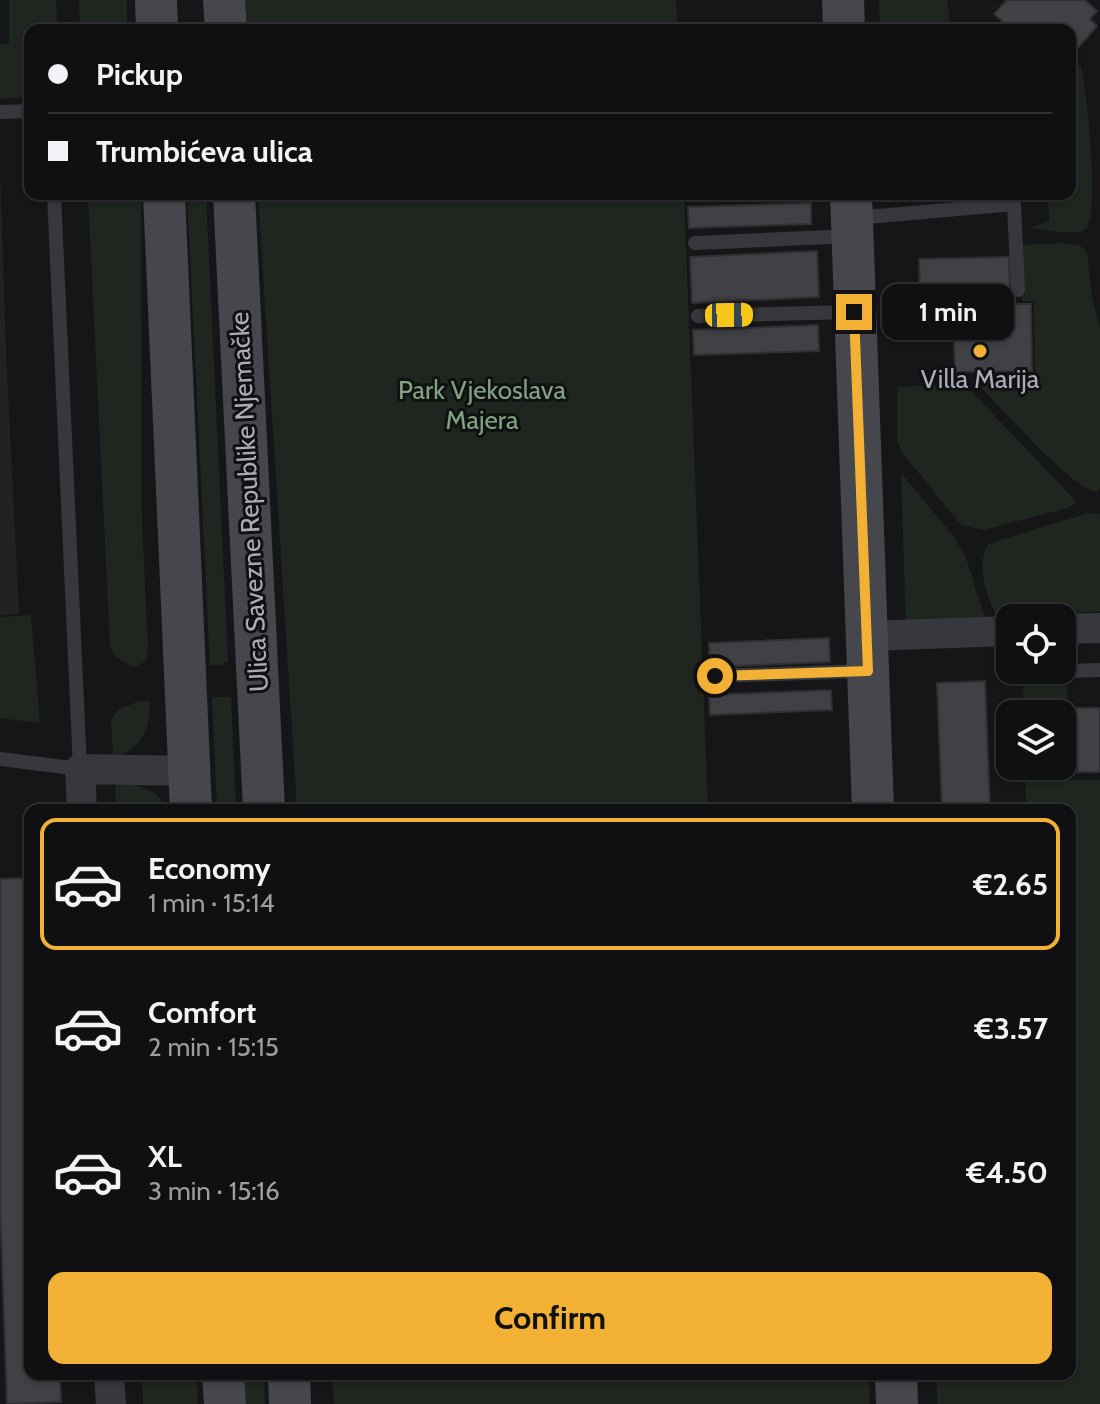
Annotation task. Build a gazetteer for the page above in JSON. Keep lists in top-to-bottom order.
{
  "streets": {
    "street": ["Ulica Savezne Republike Njemačke"]
  },
  "parks": ["Park Vjekoslava Majera"],
  "places": ["Villa Marija"],
  "page": {
    "banner": ["Pickup", "Trumbićeva ulica"],
    "bubble": "1 min",
    "list": [
      {
        "name": "Economy",
        "note": "1 min · 15:14",
        "value": "€2.65"
      },
      {
        "name": "Comfort",
        "note": "2 min · 15:15",
        "value": "€3.57"
      },
      {
        "name": "XL",
        "note": "3 min · 15:16",
        "value": "€4.50"
      }
    ],
    "buttons": "Confirm"
  }
}
